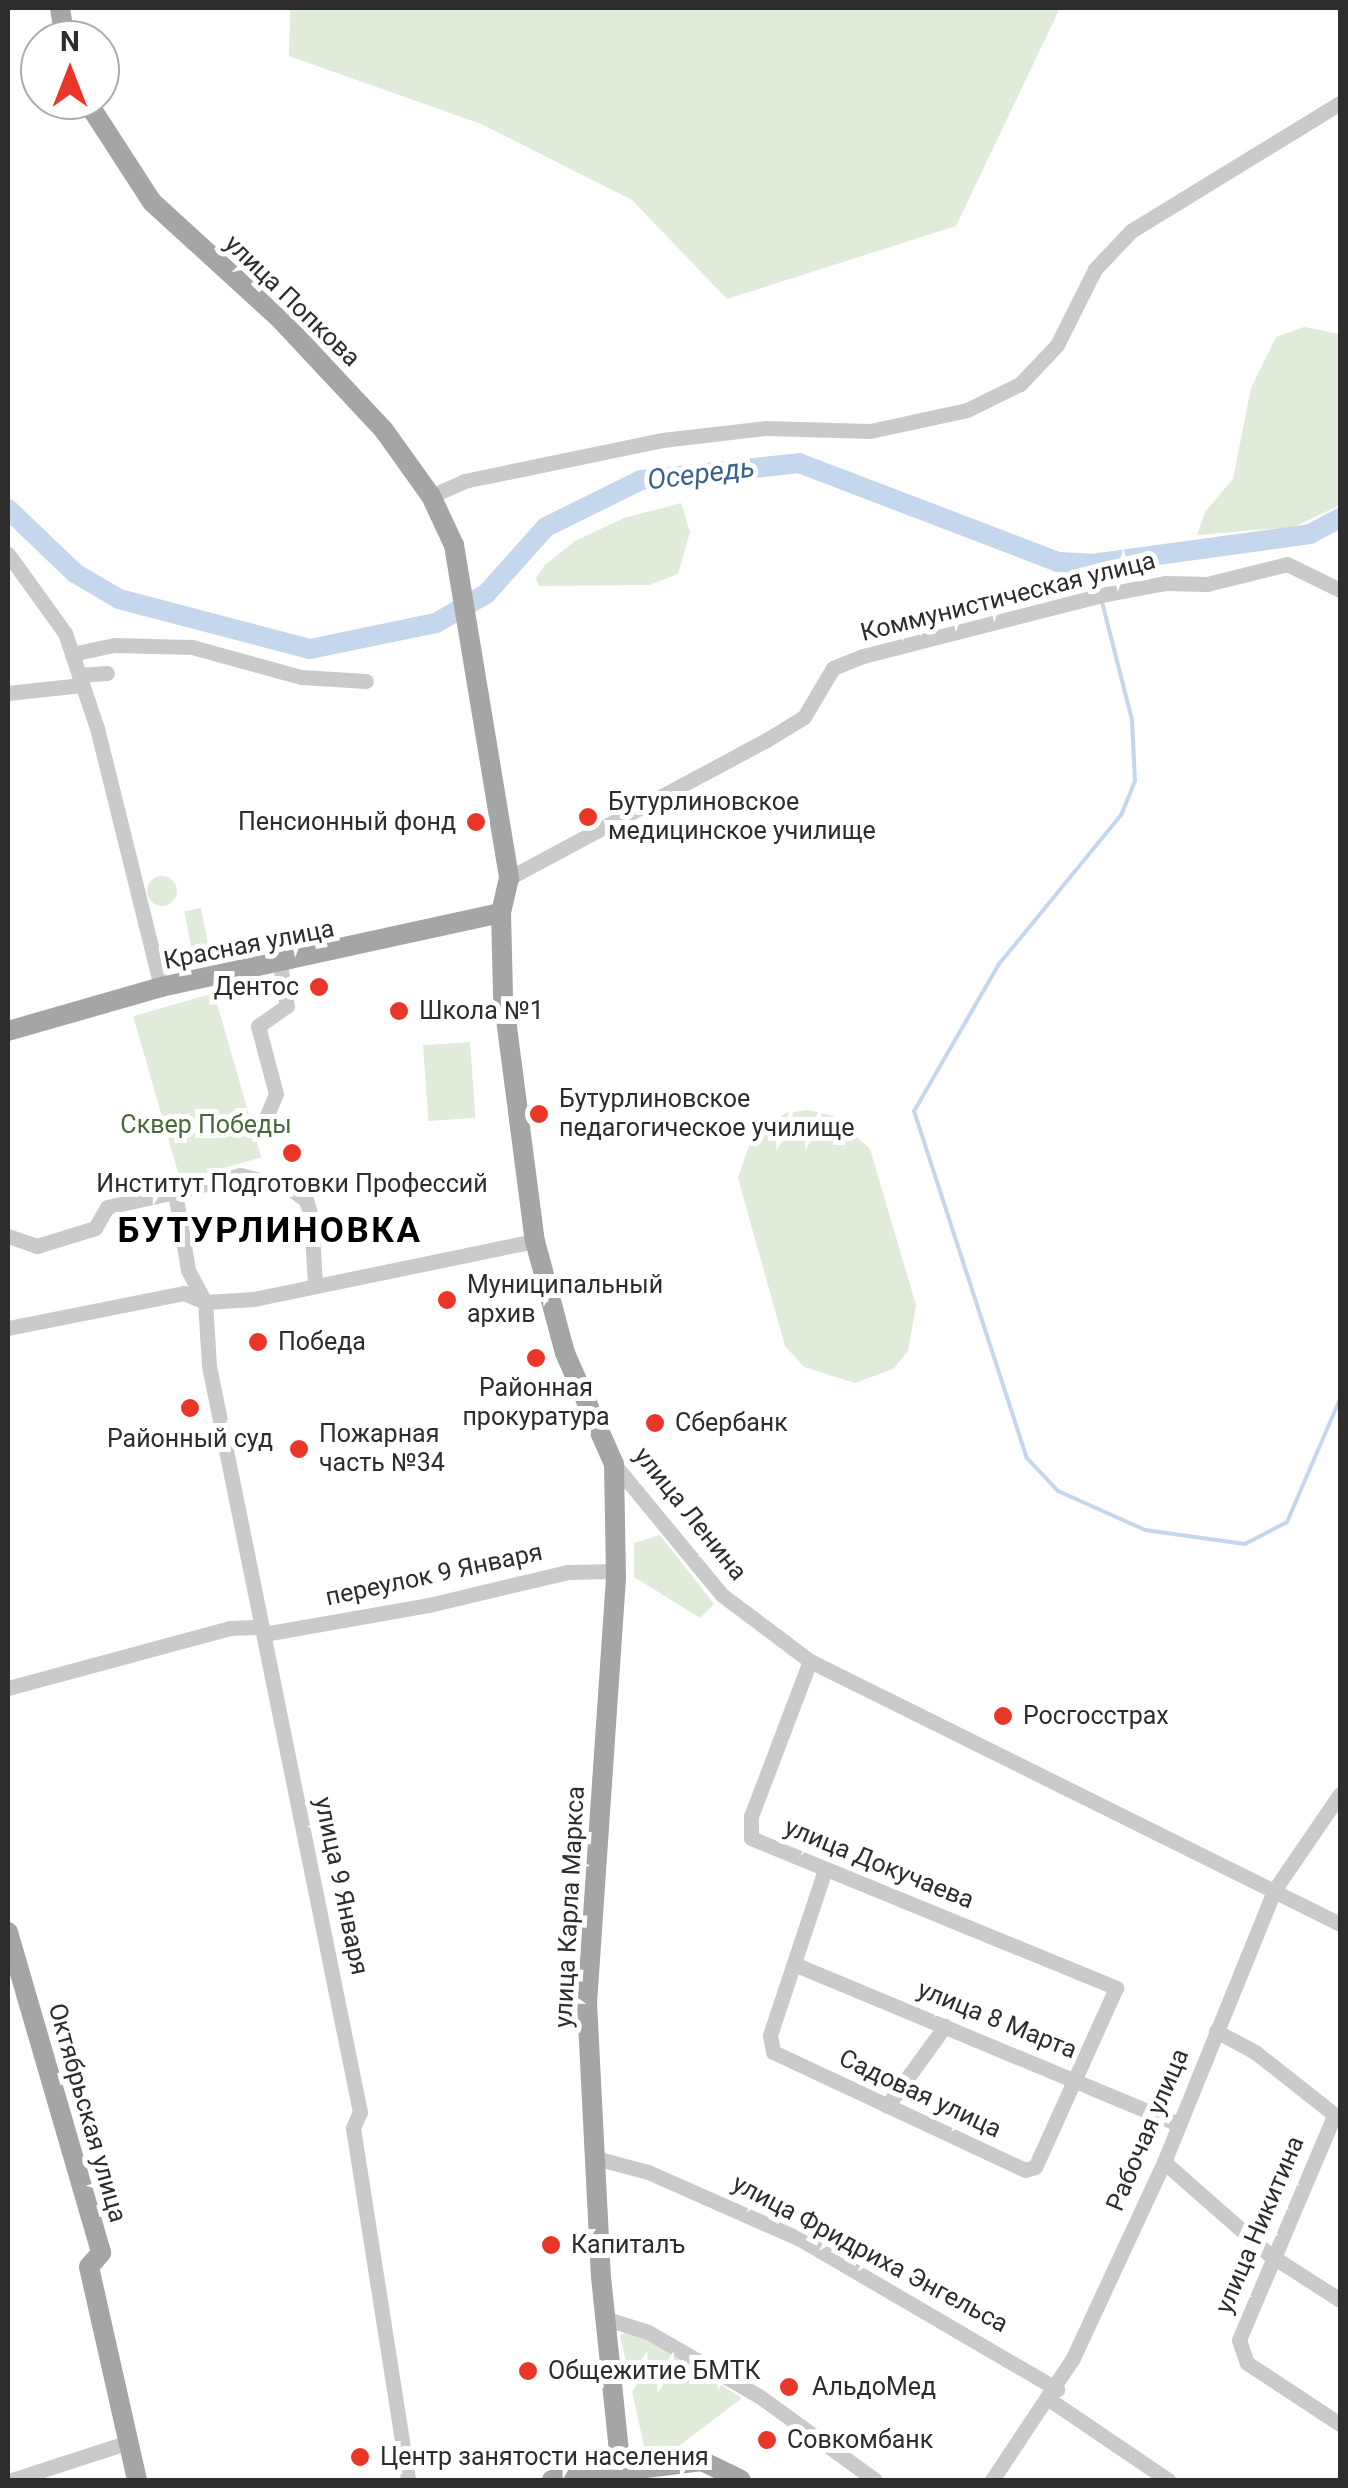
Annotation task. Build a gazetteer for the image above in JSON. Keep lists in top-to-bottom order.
{
  "streets": {
    "main road": [
      "улица Попкова",
      "Красная улица",
      "улица Ленина",
      "улица Карла Маркса",
      "Октябрьская улица"
    ],
    "street": [
      "Коммунистическая улица",
      "переулок 9 Января",
      "улица Докучаева",
      "улица 9 Января",
      "улица 8 Марта",
      "Садовая улица",
      "Рабочая улица",
      "улица Никитина",
      "улица Фридриха Энгельса"
    ]
  },
  "crossings": [
    ["улица Попкова", "улица Ленина"],
    ["Коммунистическая улица", "улица Ленина"],
    ["Красная улица", "улица Ленина"],
    ["улица Ленина", "улица Докучаева"],
    ["улица Ленина", "улица Карла Маркса"],
    ["улица Ленина", "Рабочая улица"],
    ["переулок 9 Января", "улица 9 Января"],
    ["переулок 9 Января", "улица Карла Маркса"],
    ["улица Докучаева", "Садовая улица"],
    ["улица Карла Маркса", "улица Фридриха Энгельса"],
    ["улица 8 Марта", "Садовая улица"],
    ["улица 8 Марта", "Рабочая улица"],
    ["Рабочая улица", "улица Фридриха Энгельса"]
  ],
  "districts": ["БУТУРЛИНОВКА"],
  "water": ["Осередь"],
  "parks": ["Сквер Победы"],
  "places": [
    "Бутурлиновское медицинское училище",
    "Пенсионный фонд",
    "Дентос",
    "Школа №1",
    "Бутурлиновское педагогическое училище",
    "Институт Подготовки Профессий",
    "Муниципальный архив",
    "Победа",
    "Районная прокуратура",
    "Районный суд",
    "Сбербанк",
    "Пожарная часть №34",
    "Росгосстрах",
    "Капиталъ",
    "Общежитие БМТК",
    "АльдоМед",
    "Совкомбанк",
    "Центр занятости населения"
  ],
  "north": "top"
}
